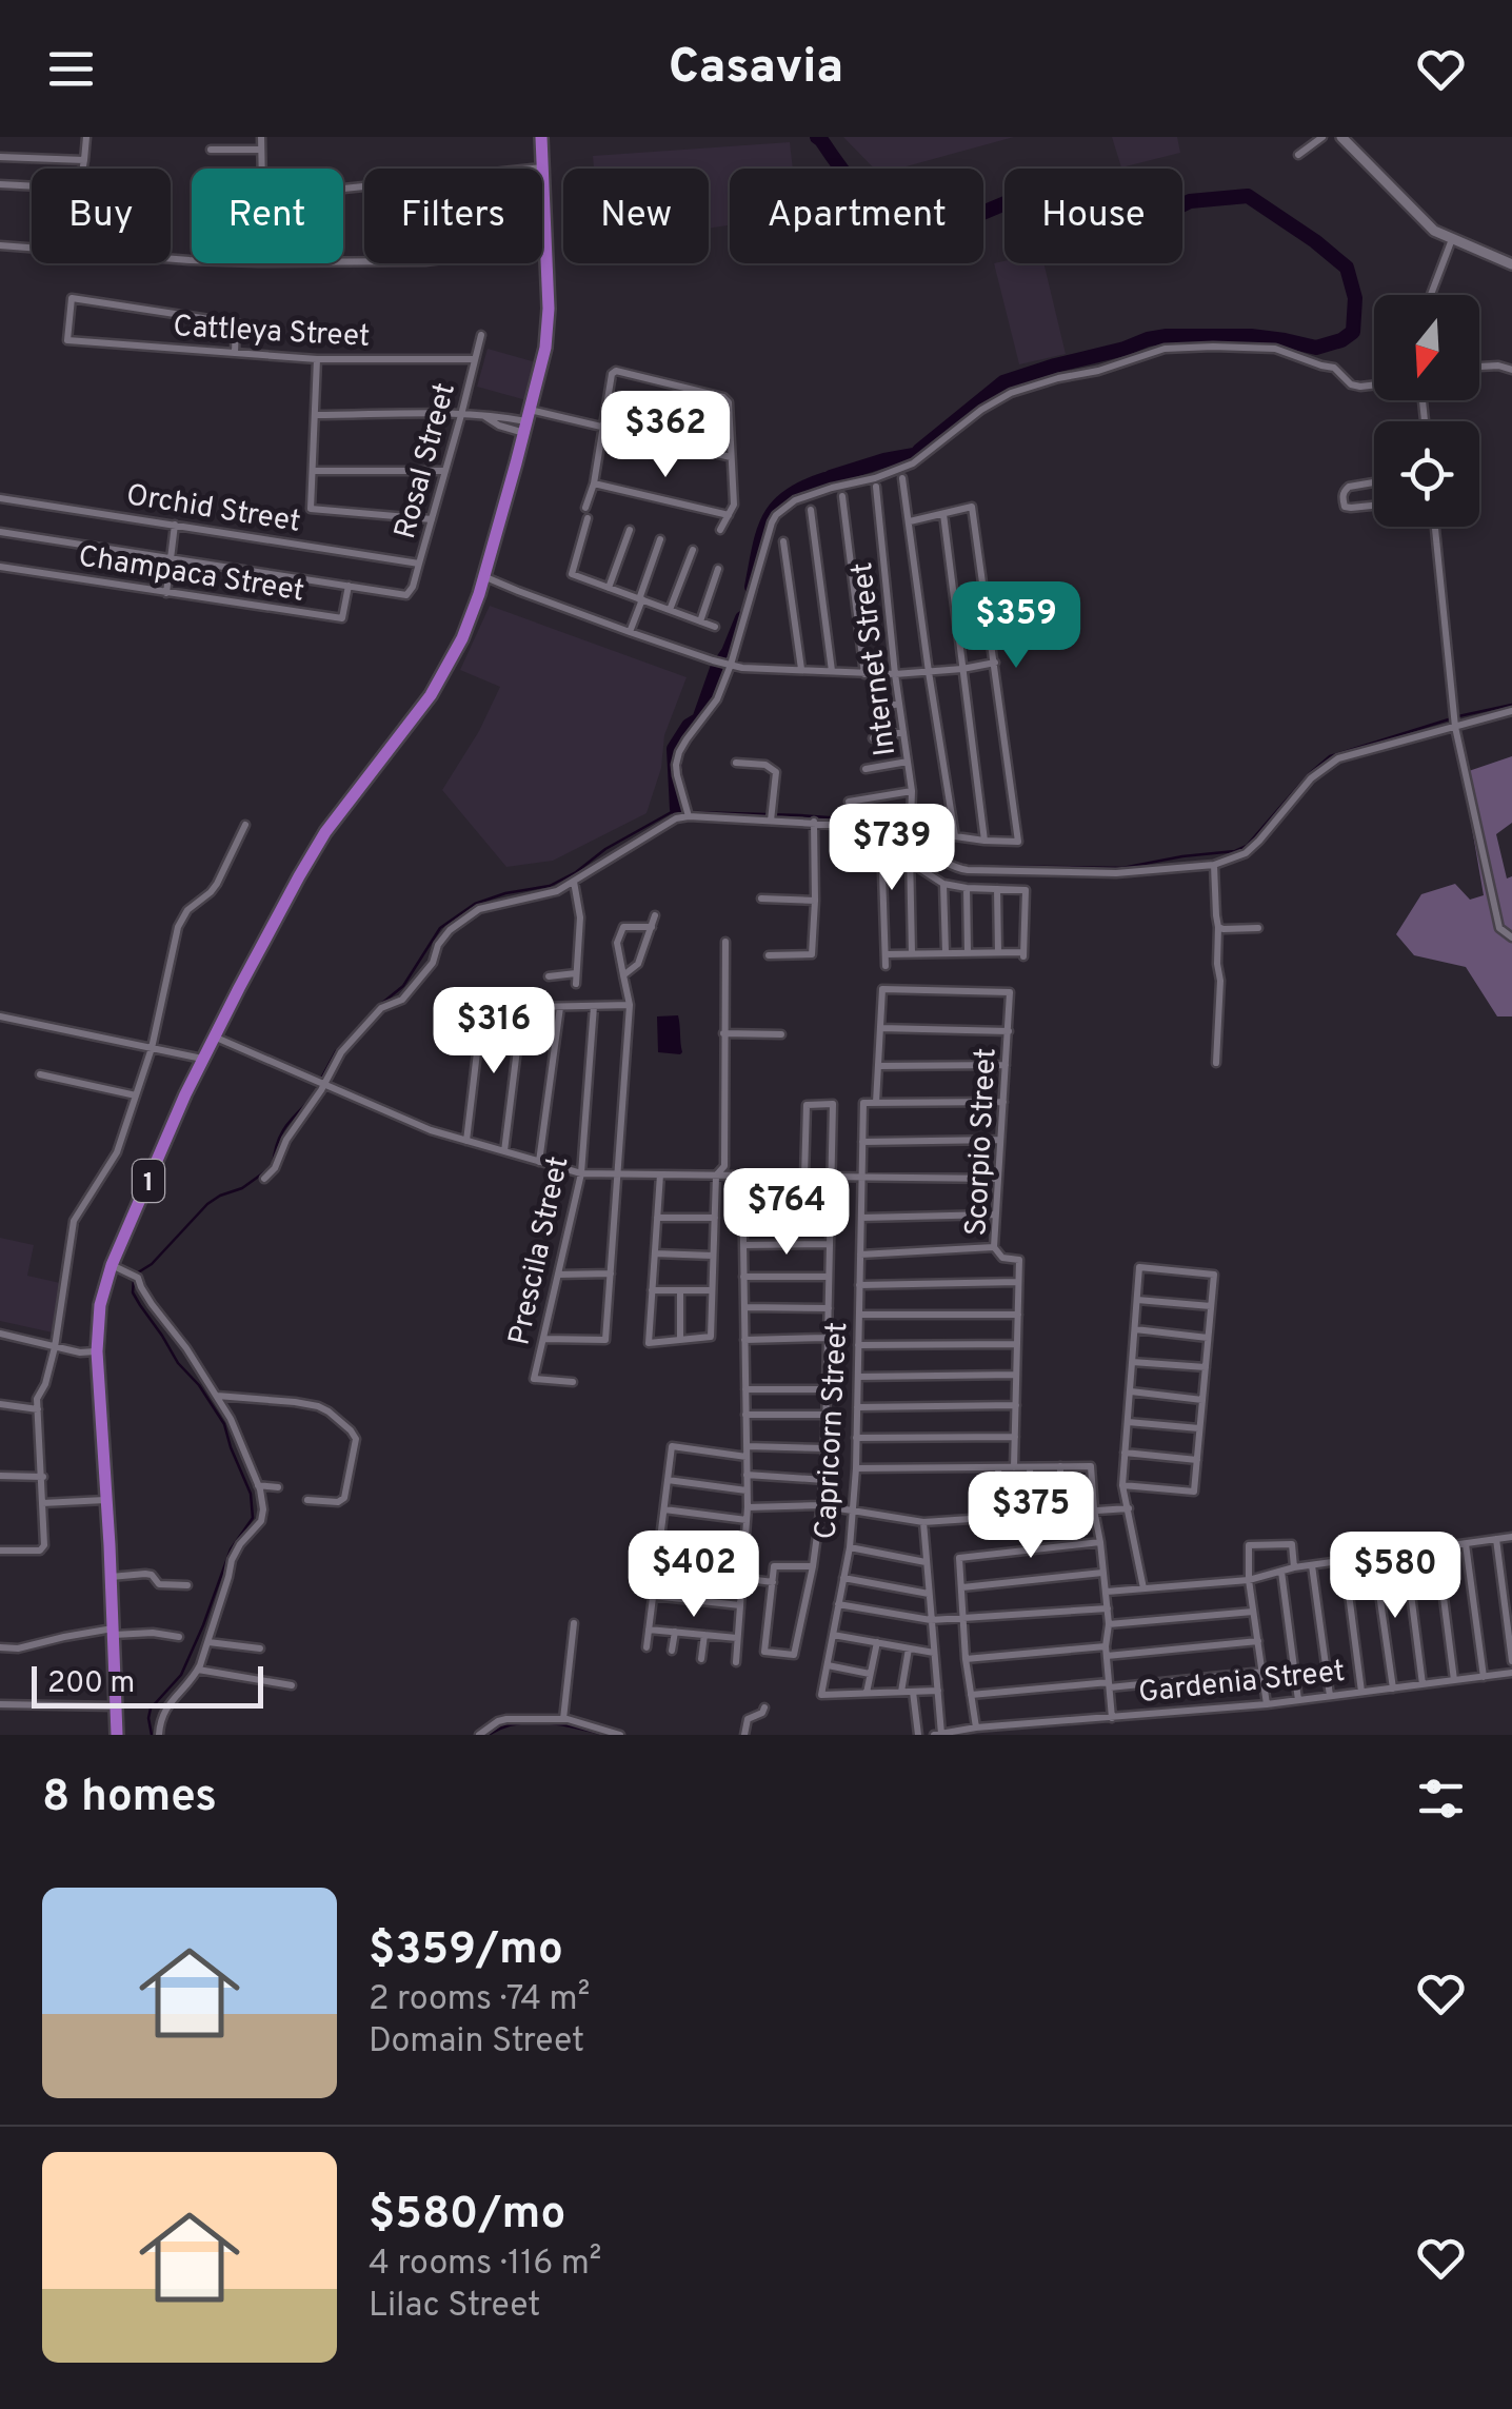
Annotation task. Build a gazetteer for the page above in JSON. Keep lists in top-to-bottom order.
{
  "streets": {
    "highway": ["1"],
    "street": [
      "Cattleya Street",
      "Rosal Street",
      "Orchid Street",
      "Champaca Street",
      "Internet Street",
      "Scorpio Street",
      "Prescila Street",
      "Capricorn Street",
      "Gardenia Street"
    ]
  },
  "crossings": [
    ["Cattleya Street", "Rosal Street"],
    ["Rosal Street", "Orchid Street"],
    ["Rosal Street", "Champaca Street"]
  ],
  "scale_bar": "200 m",
  "north": "bottom",
  "page": {
    "header": "Casavia",
    "chip": [
      "Buy",
      "Rent",
      "Filters",
      "New",
      "Apartment",
      "House"
    ],
    "price": [
      "$362",
      "$359",
      "$739",
      "$316",
      "$764",
      "$375",
      "$402",
      "$580"
    ],
    "scale": "200 m",
    "heading": "8 homes",
    "list": [
      {
        "name": "$359/mo",
        "note": "2 rooms · 74 m² · Domain Street"
      },
      {
        "name": "$580/mo",
        "note": "4 rooms · 116 m² · Lilac Street"
      }
    ]
  }
}
